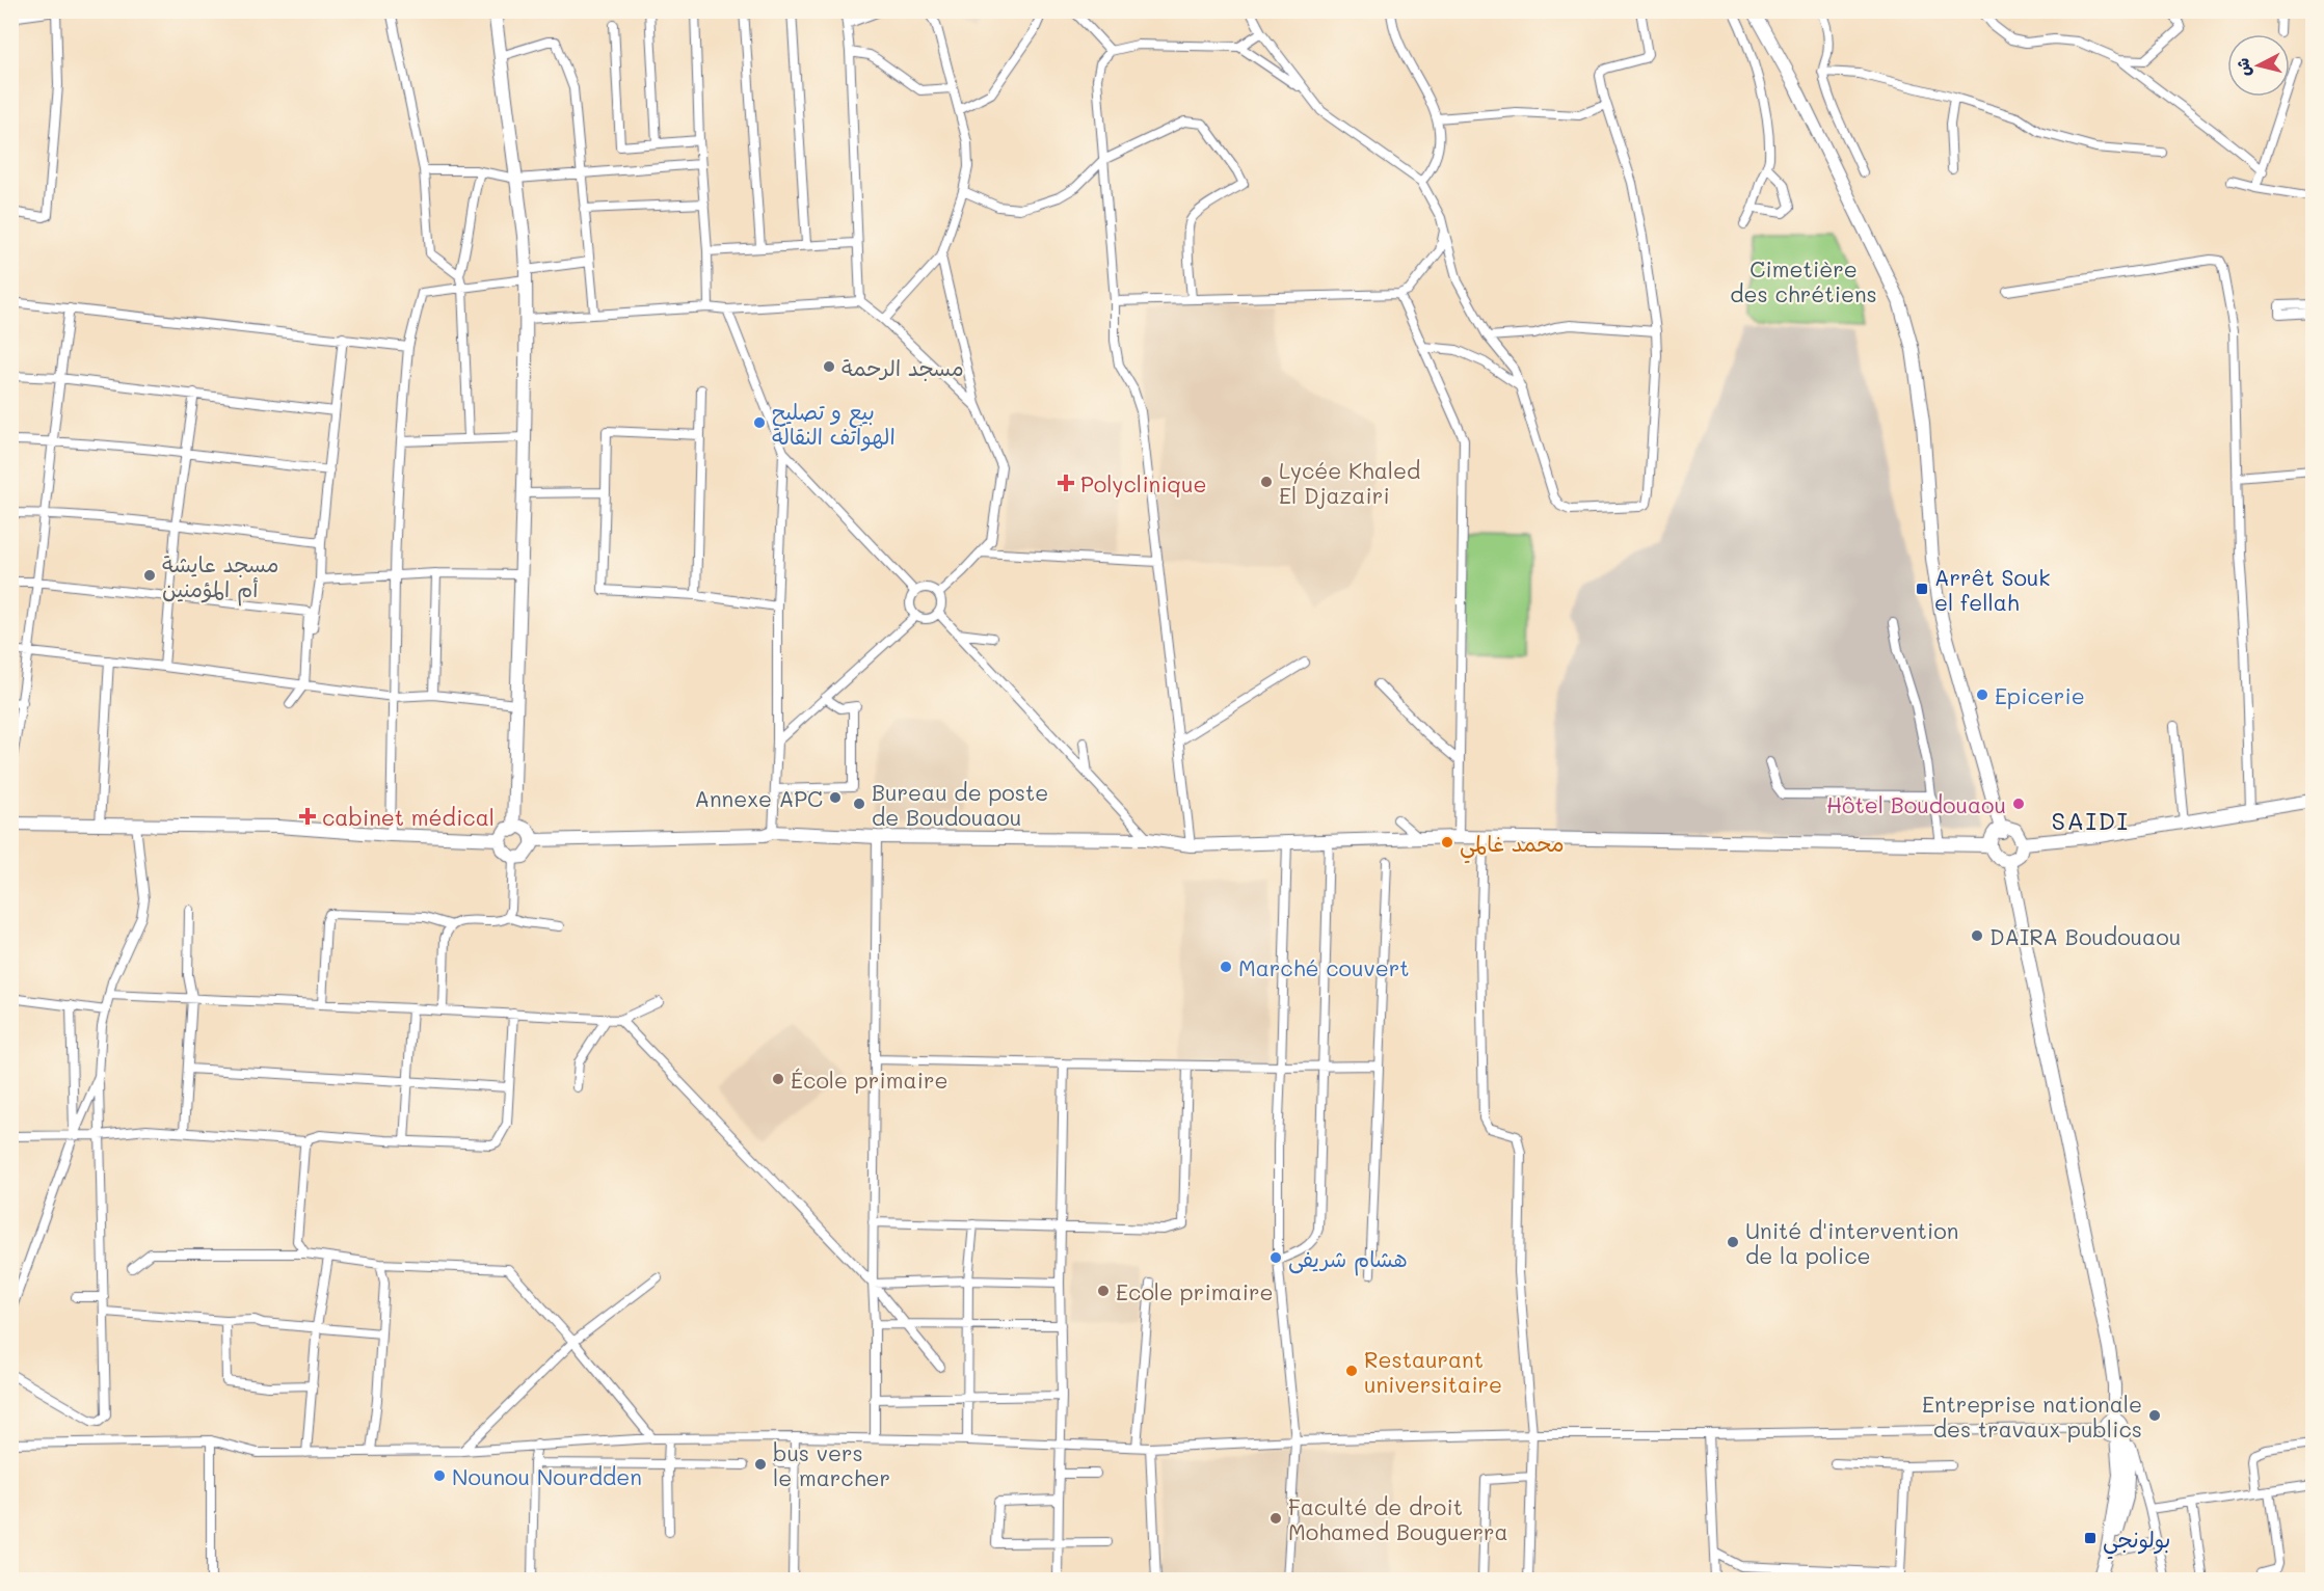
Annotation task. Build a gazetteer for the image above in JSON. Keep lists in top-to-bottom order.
{
  "districts": ["SAIDI"],
  "parks": ["Cimetière des chrétiens"],
  "places": {
    "other": [
      "مسجد الرحمة",
      "بيع و تصليح الهواتف النقالة",
      "Lycée Khaled El Djazairi",
      "مسجد عايشة أم المؤمنين",
      "Epicerie",
      "Annexe APC",
      "Bureau de poste de Boudouaou",
      "Hôtel Boudouaou",
      "محمد غالمي",
      "DAIRA Boudouaou",
      "Marché couvert",
      "École primaire",
      "Unité d'intervention de la police",
      "هشام شريفى",
      "Ecole primaire",
      "Restaurant universitaire",
      "Entreprise nationale des travaux publics",
      "bus vers le marcher",
      "Nounou Nourdden",
      "Faculté de droit Mohamed Bouguerra"
    ],
    "health": ["Polyclinique", "cabinet médical"],
    "transit": ["Arrêt Souk el fellah", "بولونجي"]
  },
  "north": "left"
}
